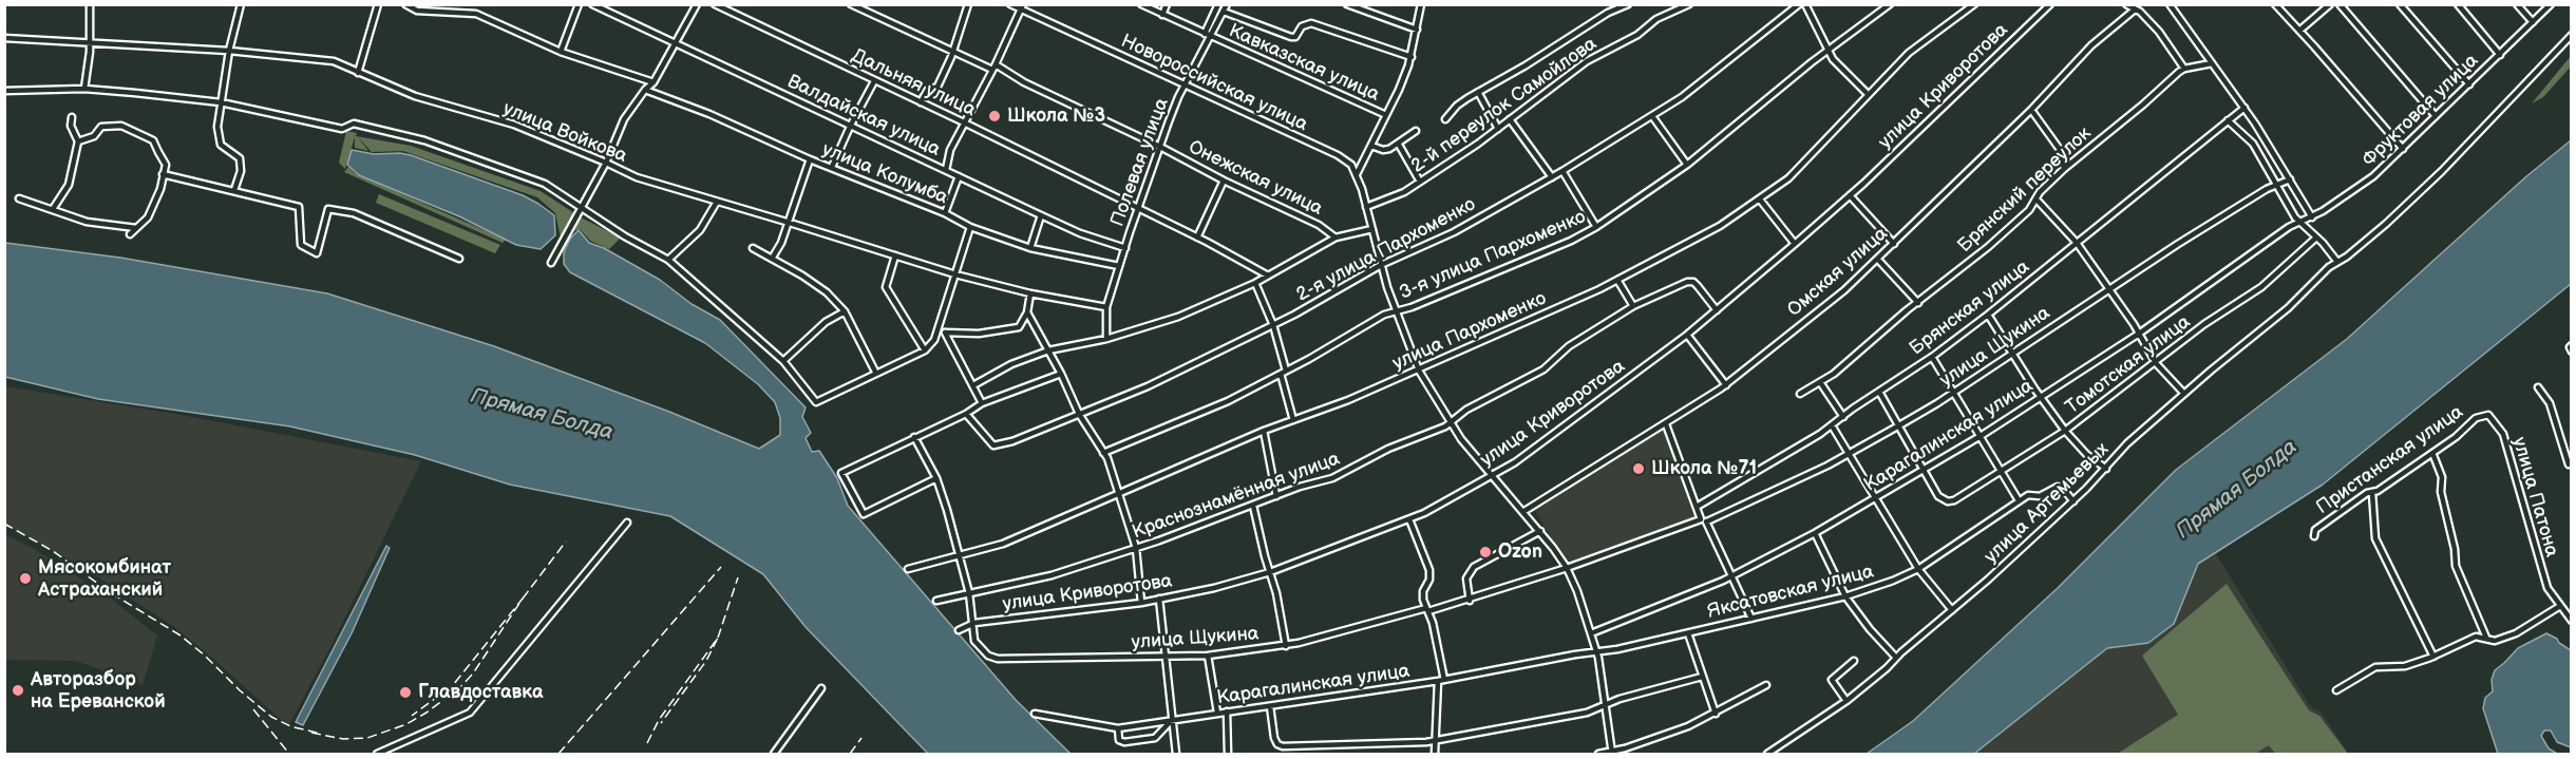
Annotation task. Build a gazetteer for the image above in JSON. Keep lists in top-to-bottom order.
{
  "streets": {
    "street": [
      "Кавказская улица",
      "Дальняя улица",
      "Новороссийская улица",
      "улица Криворотова",
      "2-й переулок Самойлова",
      "Фруктовая улица",
      "Валдайская улица",
      "улица Войкова",
      "Полевая улица",
      "улица Колумба",
      "Онежская улица",
      "Брянский переулок",
      "2-я улица Пархоменко",
      "3-я улица Пархоменко",
      "Омская улица",
      "Брянская улица",
      "улица Пархоменко",
      "улица Щукина",
      "Томотская улица",
      "Карагалинская улица",
      "Пристанская улица",
      "Краснознамённая улица",
      "улица Патона",
      "улица Артемьевых",
      "Яксатовская улица"
    ]
  },
  "crossings": [
    ["Кавказская улица", "Полевая улица"],
    ["Дальняя улица", "Полевая улица"],
    ["Новороссийская улица", "Полевая улица"],
    ["улица Криворотова", "улица Щукина"],
    ["улица Криворотова", "Краснознамённая улица"],
    ["Фруктовая улица", "Карагалинская улица"],
    ["Валдайская улица", "Полевая улица"],
    ["улица Войкова", "Полевая улица"],
    ["Полевая улица", "улица Колумба"],
    ["Полевая улица", "Онежская улица"],
    ["Томотская улица", "Карагалинская улица"],
    ["Карагалинская улица", "Яксатовская улица"],
    ["Пристанская улица", "улица Патона"],
    ["улица Артемьевых", "Яксатовская улица"]
  ],
  "water": ["Прямая Болда"],
  "places": [
    "Школа №3",
    "Школа №71",
    "Ozon",
    "Мясокомбинат Астраханский",
    "Авторазбор на Ереванской",
    "Главдоставка"
  ]
}
